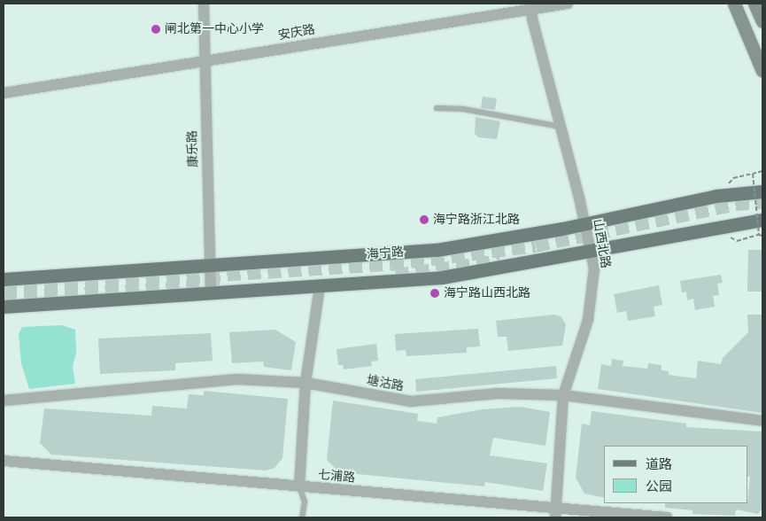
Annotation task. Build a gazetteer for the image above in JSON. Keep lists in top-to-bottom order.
{
  "streets": {
    "main road": ["海宁路"],
    "street": [
      "安庆路",
      "康乐路",
      "山西北路",
      "塘沽路",
      "七浦路"
    ]
  },
  "crossings": [
    ["安庆路", "康乐路"],
    ["安庆路", "山西北路"],
    ["康乐路", "海宁路"],
    ["山西北路", "海宁路"],
    ["山西北路", "塘沽路"],
    ["山西北路", "七浦路"]
  ],
  "places": ["闸北第一中心小学", "海宁路浙江北路", "海宁路山西北路"],
  "legend": ["道路", "公园"]
}
